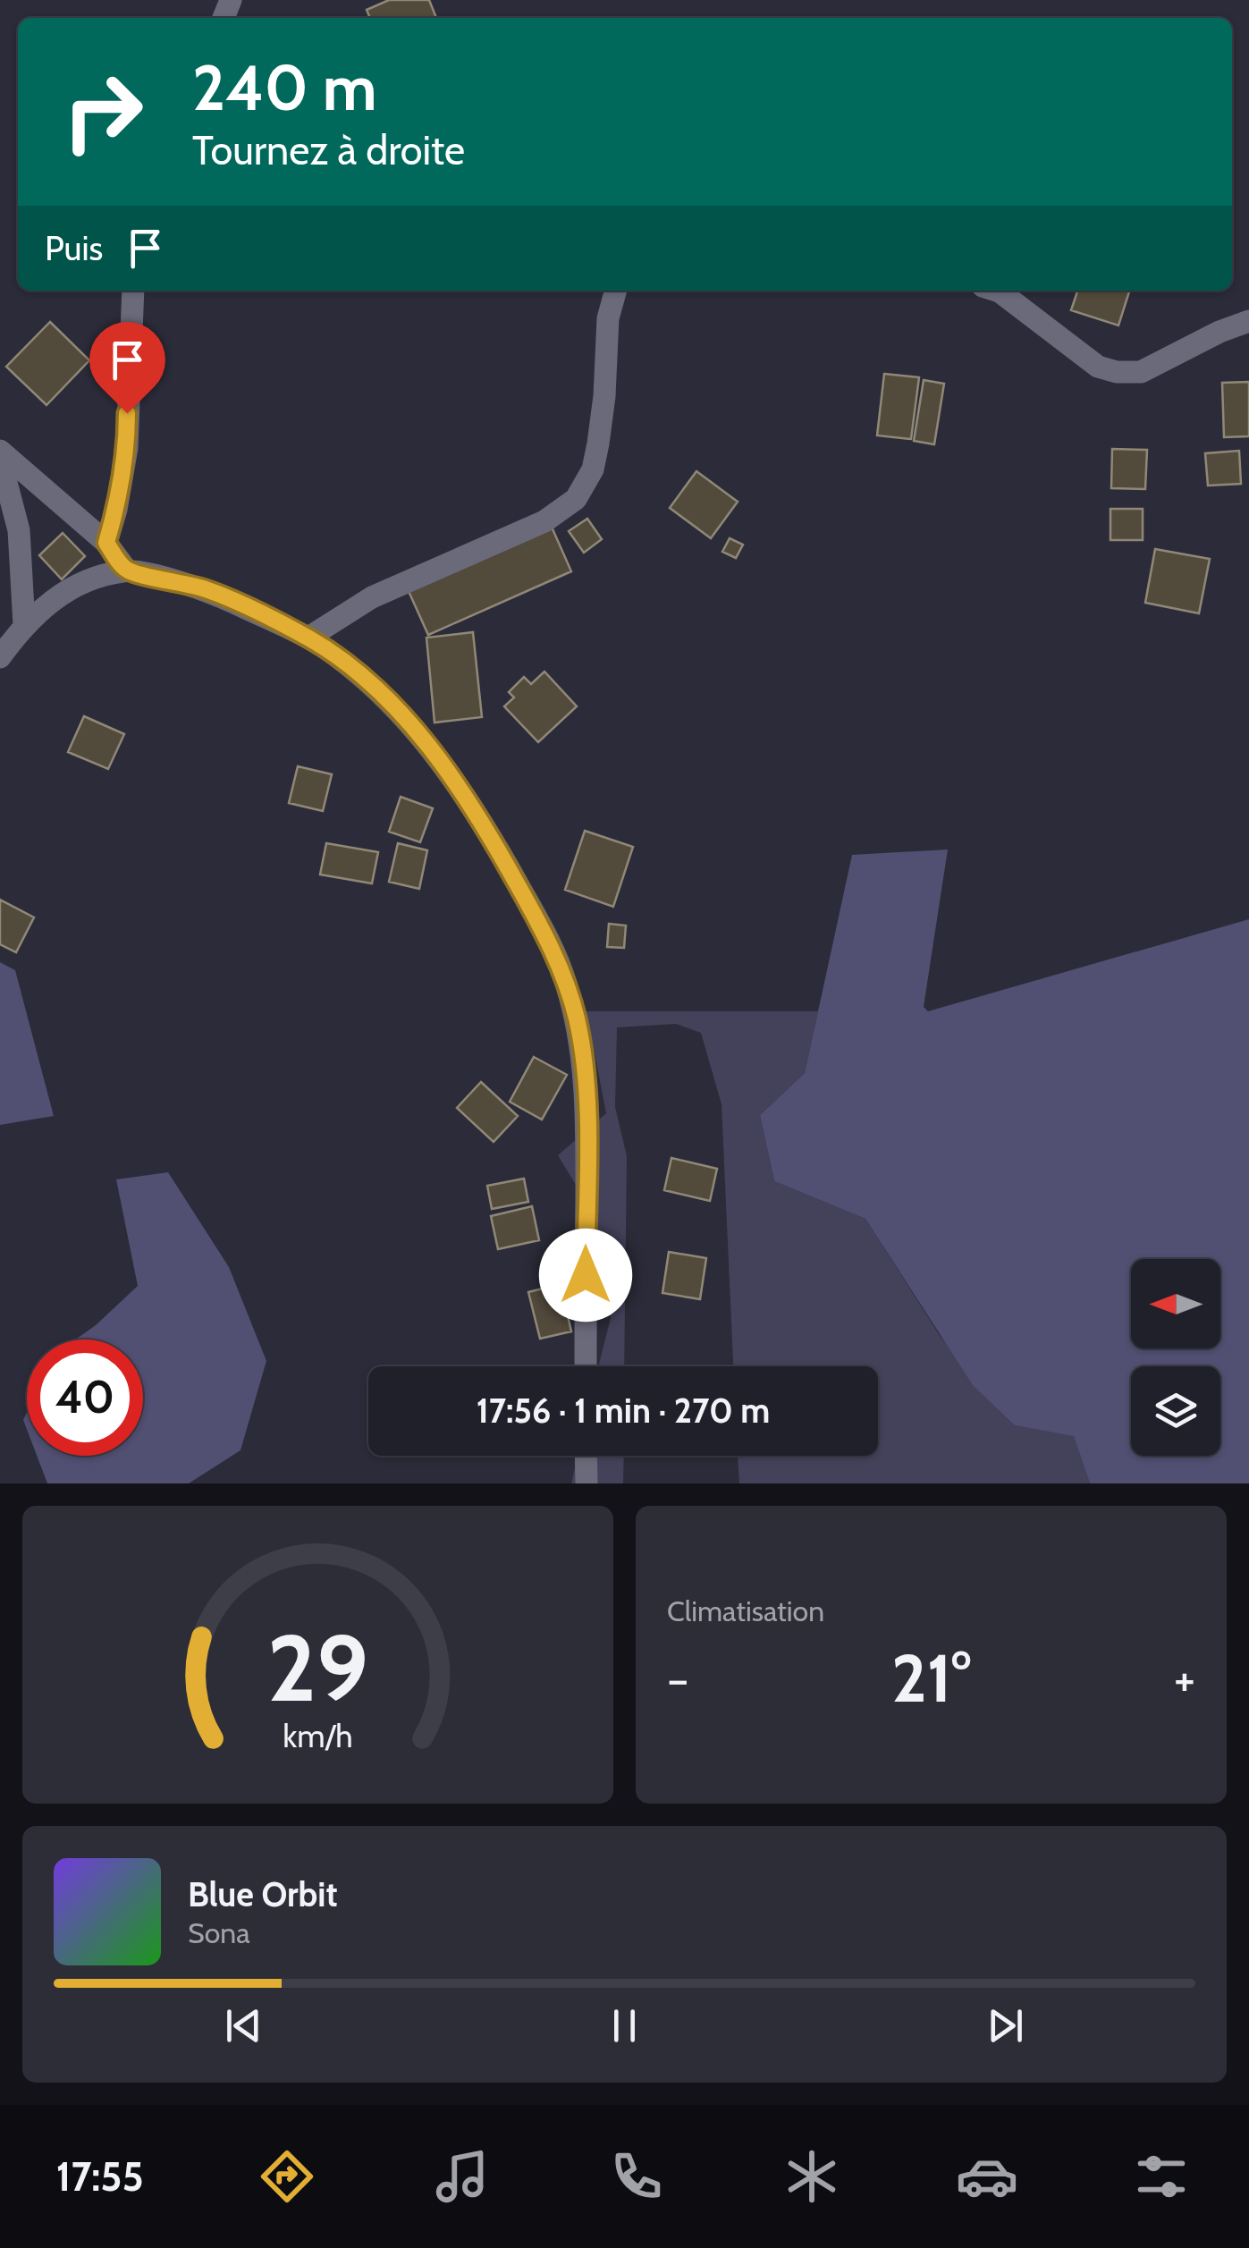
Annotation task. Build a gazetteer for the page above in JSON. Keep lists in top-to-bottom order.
{
  "north": "left",
  "page": {
    "turn": ["240 m", "Tournez à droite"],
    "then": "Puis",
    "limit": "40",
    "trip": "17:56 · 1 min · 270 m",
    "tile": "Climatisation",
    "heat": ["−", "21°", "+"],
    "song": ["Blue Orbit", "Sona"],
    "tabs": "17:55",
    "gauge": ["29", "km/h"]
  }
}
